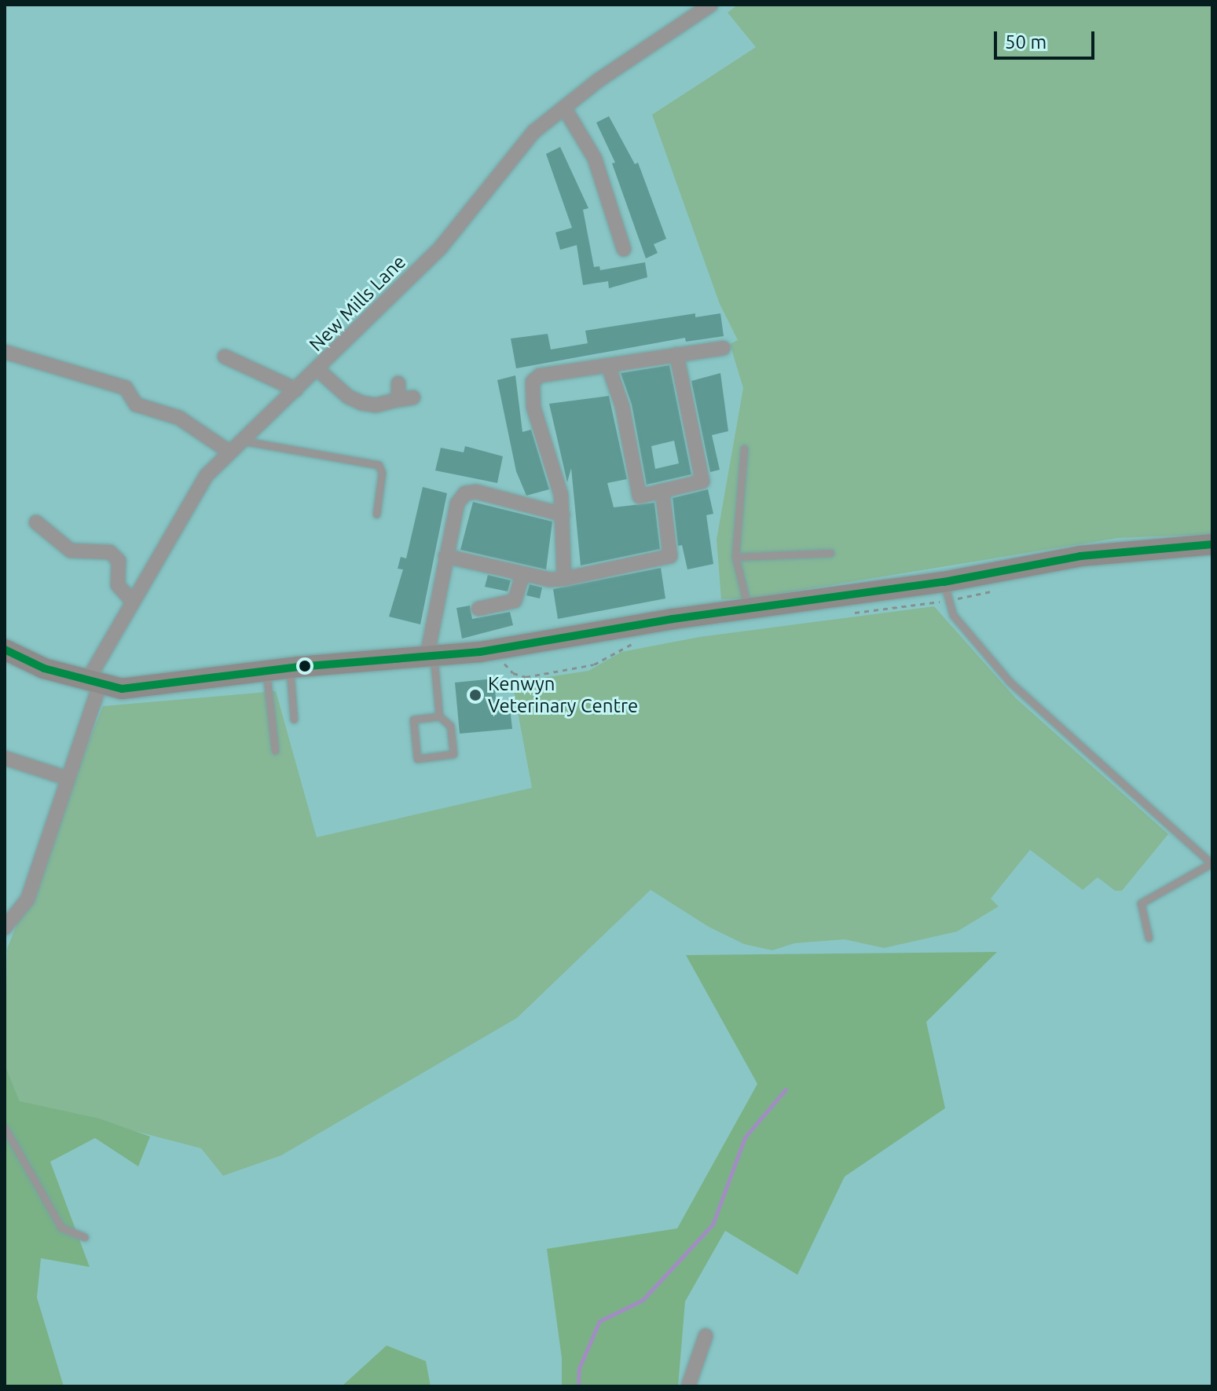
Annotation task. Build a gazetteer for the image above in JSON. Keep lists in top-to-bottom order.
{
  "streets": {
    "street": ["New Mills Lane"]
  },
  "places": ["Kenwyn Veterinary Centre"],
  "scale_bar": "50 m"
}
